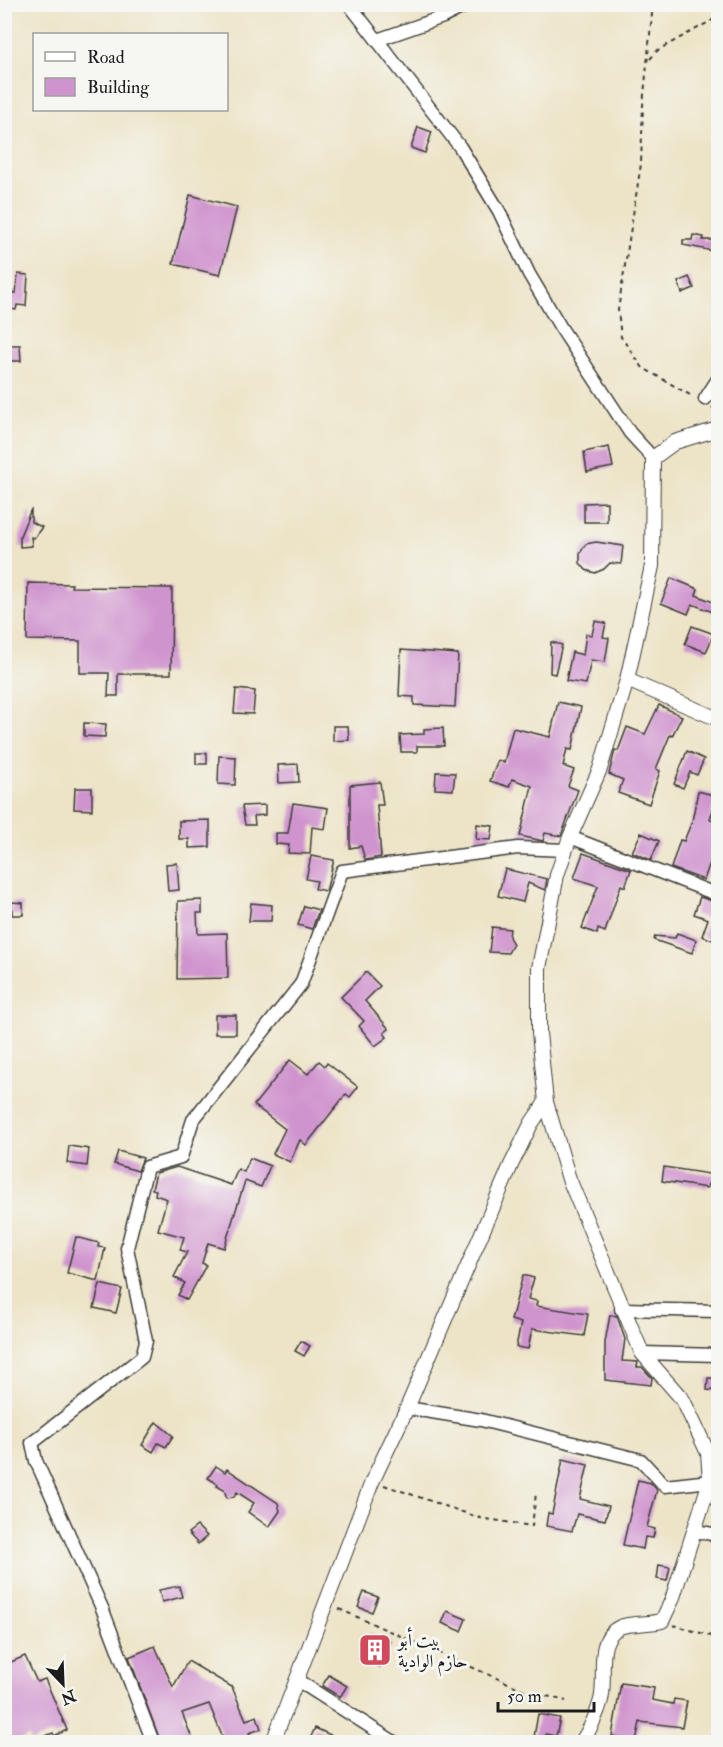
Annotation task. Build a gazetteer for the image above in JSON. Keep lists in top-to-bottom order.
{
  "places": {
    "building": ["بيت أبو حازم الوادية"]
  },
  "legend": ["Road", "Building"],
  "scale_bar": "50 m",
  "north": "bottom right"
}
